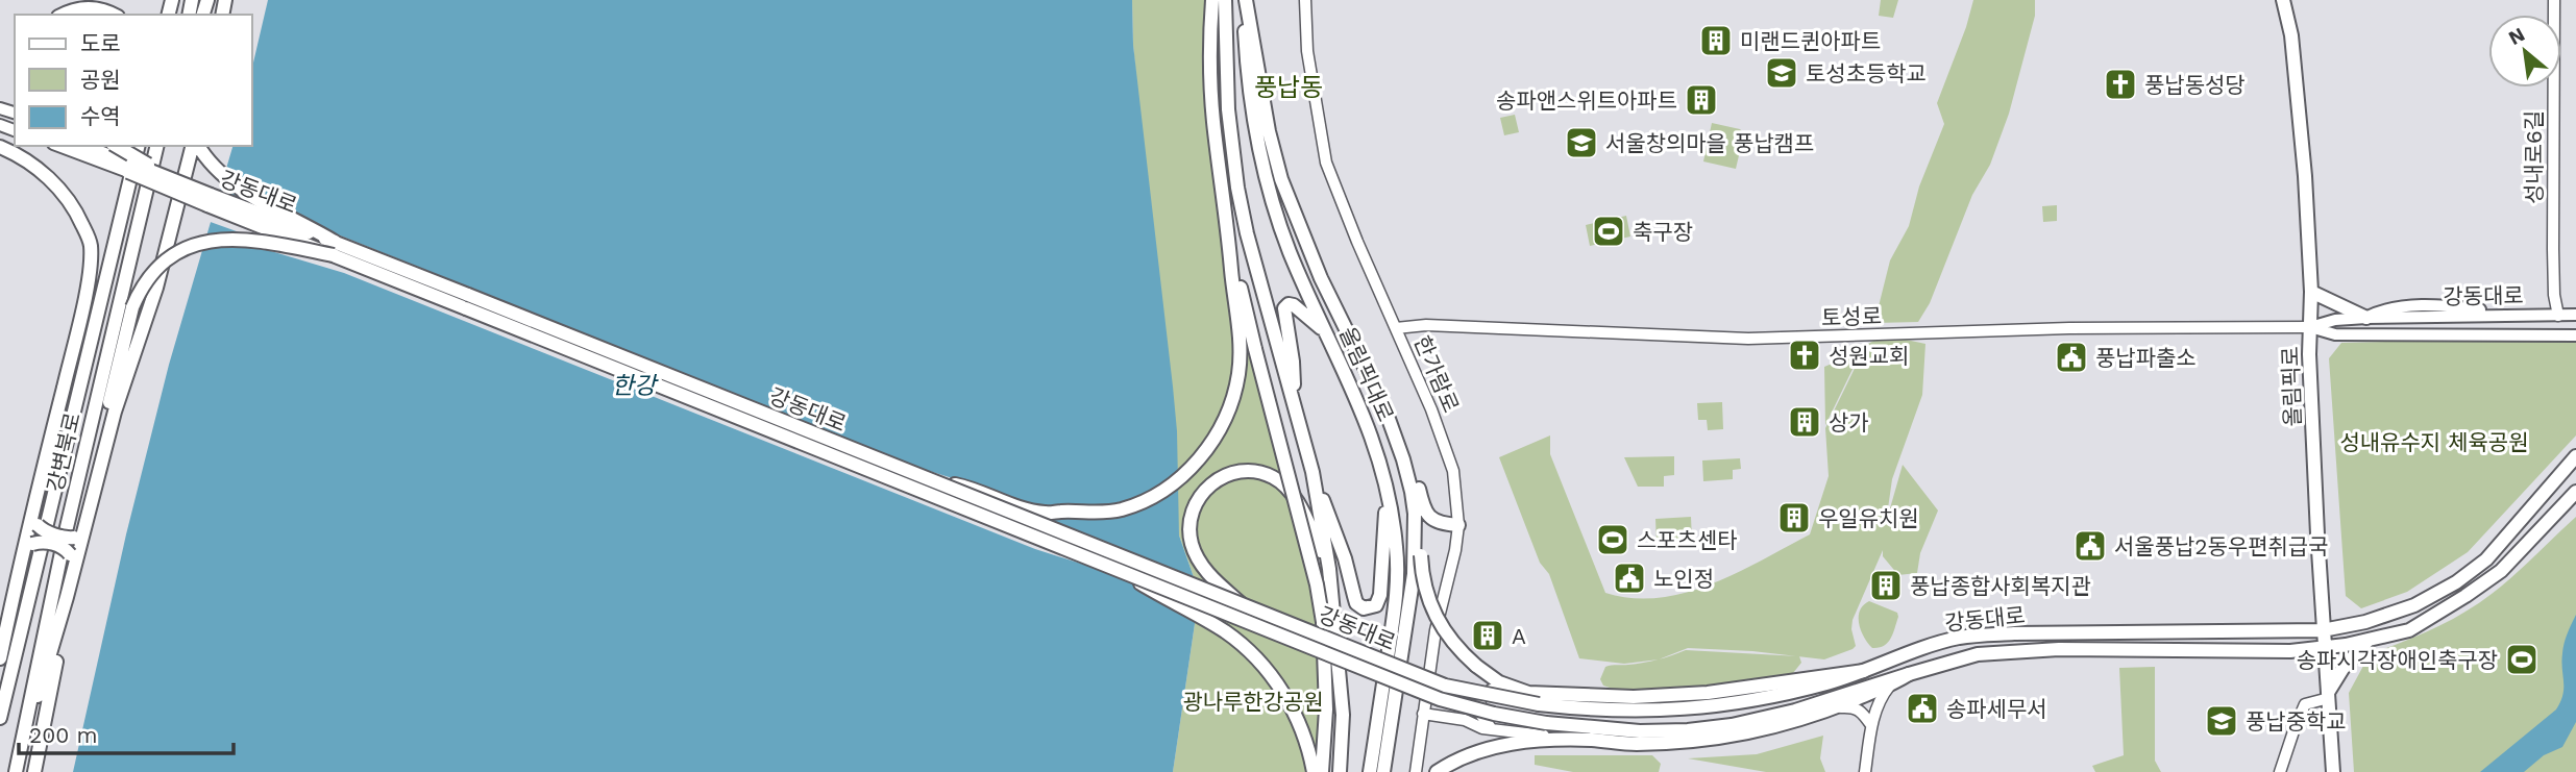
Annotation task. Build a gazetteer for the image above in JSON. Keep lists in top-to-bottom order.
{
  "streets": {
    "main road": [
      "강동대로",
      "올림픽대로",
      "올림픽로",
      "강변북로"
    ],
    "street": ["성내로6길", "토성로", "한가람로"]
  },
  "crossings": [
    ["성내로6길", "강동대로"],
    ["강동대로", "토성로"],
    ["강동대로", "올림픽로"],
    ["토성로", "한가람로"],
    ["토성로", "올림픽로"]
  ],
  "districts": ["풍납동"],
  "water": ["한강"],
  "parks": ["성내유수지 체육공원", "광나루한강공원"],
  "places": {
    "building": [
      "미랜드퀸아파트",
      "송파앤스위트아파트",
      "상가",
      "우일유치원",
      "풍납종합사회복지관",
      "A"
    ],
    "school or university": ["토성초등학교", "서울창의마을 풍납캠프", "풍납중학교"],
    "church": ["풍납동성당", "성원교회"],
    "sports": ["축구장", "스포츠센타", "송파시각장애인축구장"],
    "public building": [
      "풍납파출소",
      "서울풍납2동우편취급국",
      "노인정",
      "송파세무서"
    ]
  },
  "legend": ["도로", "공원", "수역"],
  "scale_bar": "200 m",
  "north": "top left"
}
